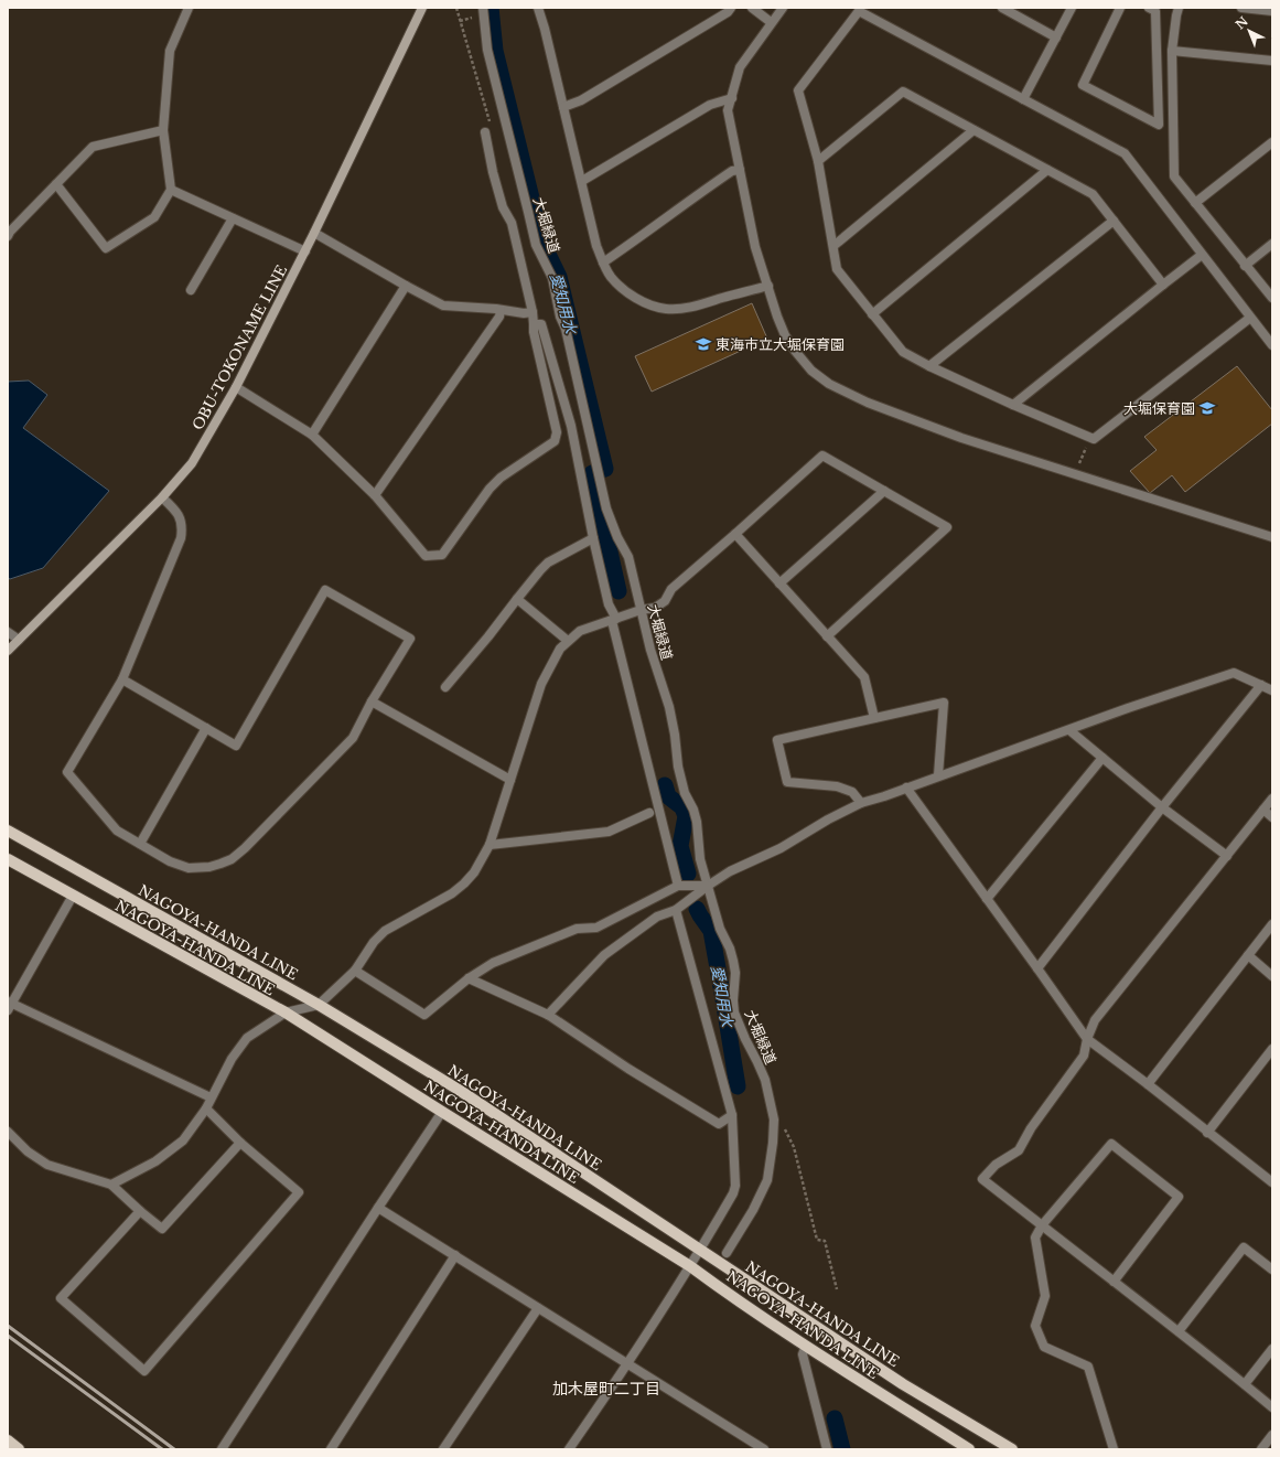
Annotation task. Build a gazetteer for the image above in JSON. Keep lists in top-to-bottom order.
{
  "streets": {
    "main road": ["OBU-TOKONAME LINE", "NAGOYA-HANDA LINE"],
    "street": ["大堀緑道"]
  },
  "districts": ["加木屋町二丁目"],
  "water": ["愛知用水"],
  "places": {
    "school or university": ["東海市立大堀保育園", "大堀保育園"]
  },
  "north": "top left"
}
